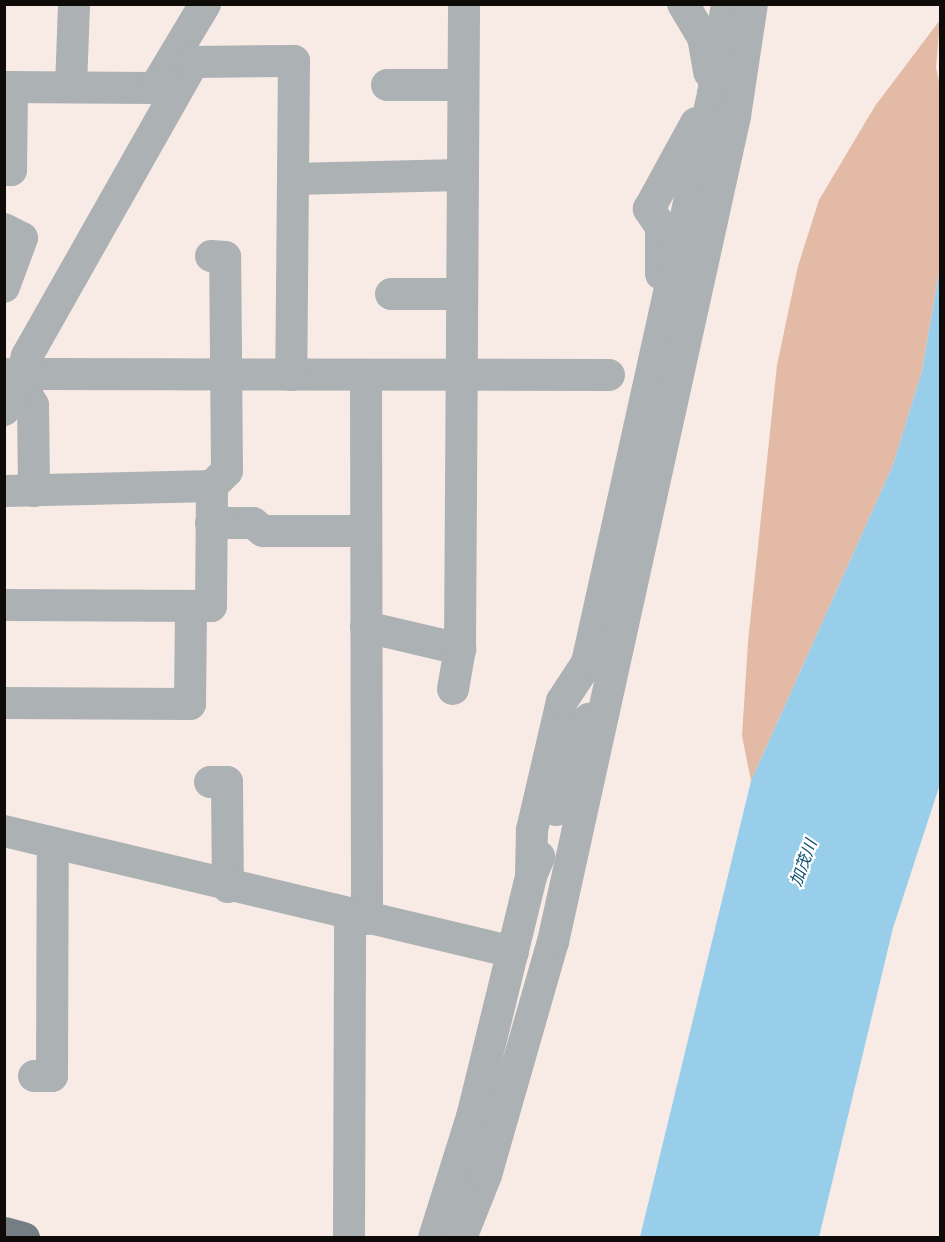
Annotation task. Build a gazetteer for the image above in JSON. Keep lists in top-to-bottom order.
{
  "water": ["加茂川"]
}
